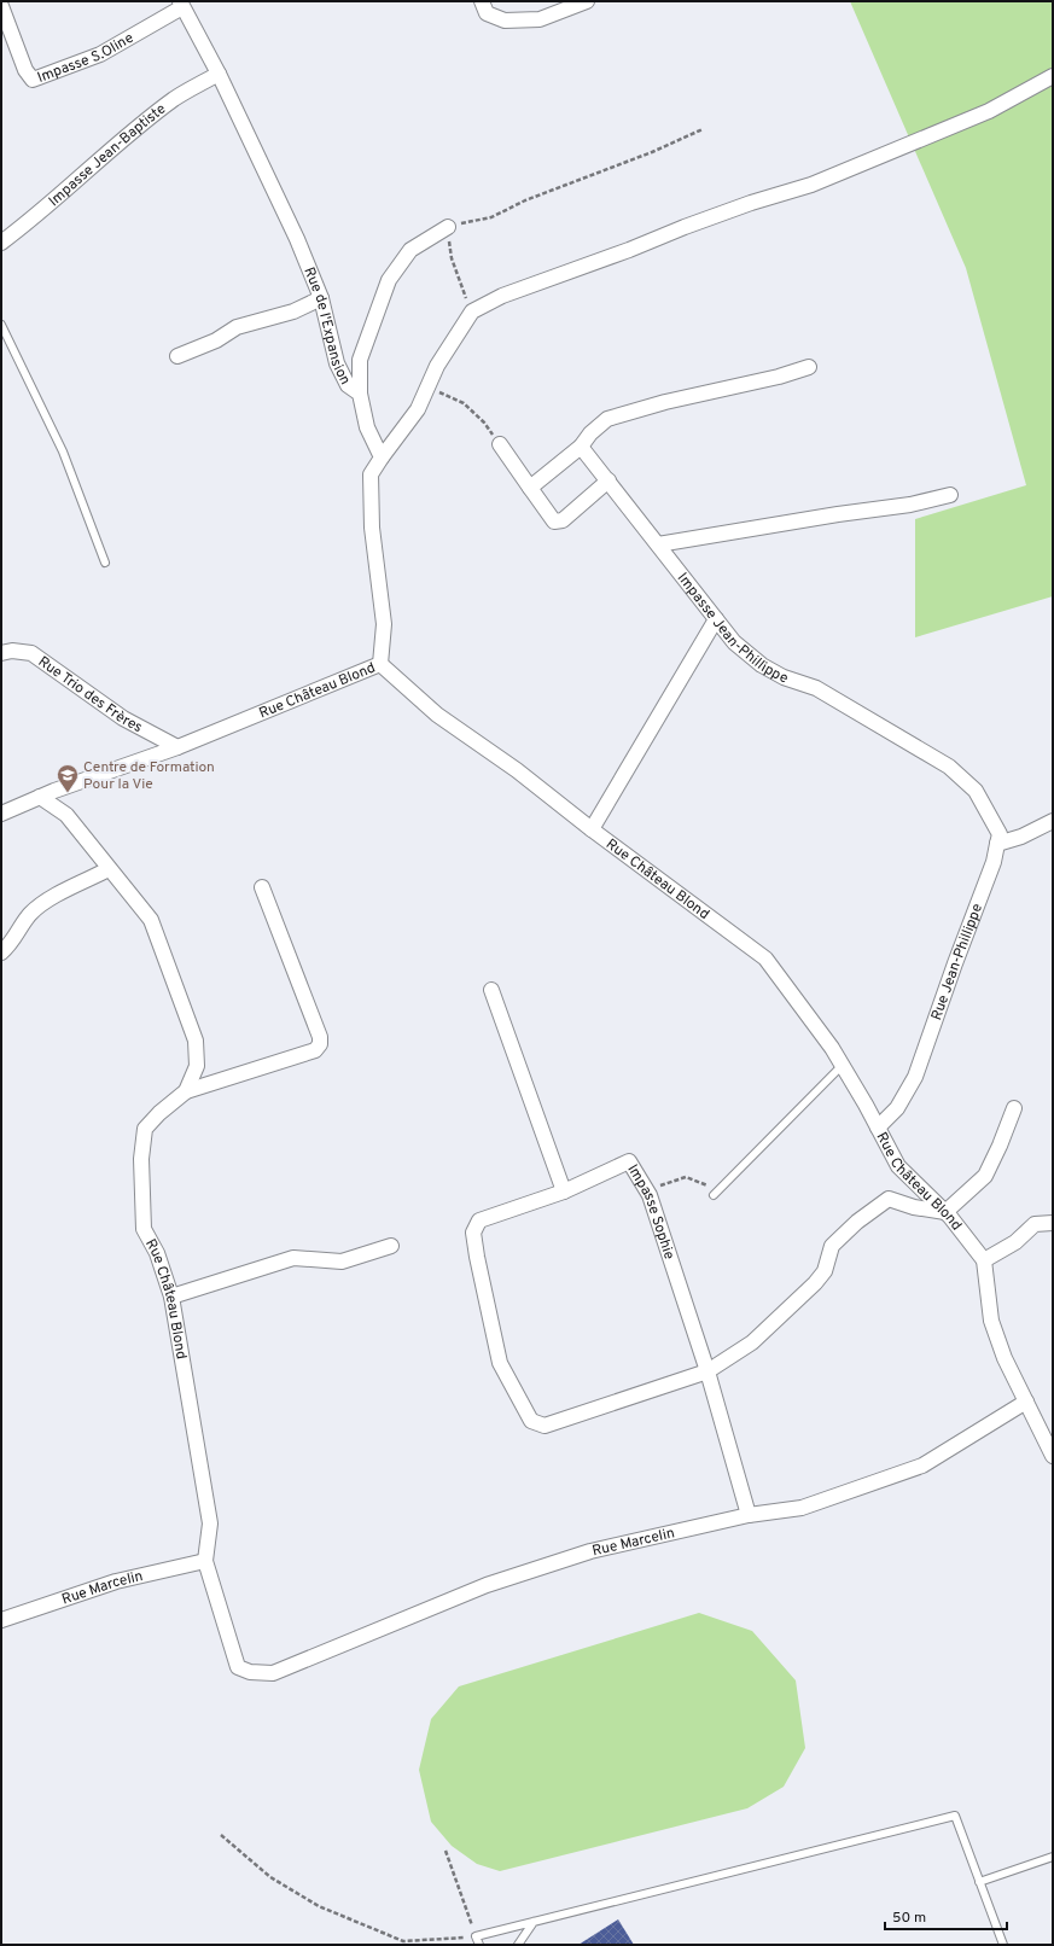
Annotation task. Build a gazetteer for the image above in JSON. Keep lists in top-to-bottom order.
{
  "streets": {
    "street": [
      "Impasse S.Oline",
      "Impasse Jean-Baptiste",
      "Rue de l'Expansion",
      "Impasse Jean-Phillippe",
      "Rue Château Blond",
      "Rue Trio des Frères",
      "Rue Jean-Phillippe",
      "Impasse Sophie",
      "Rue Marcelin"
    ]
  },
  "crossings": [
    ["Impasse S.Oline", "Rue de l'Expansion"],
    ["Impasse Jean-Baptiste", "Rue de l'Expansion"],
    ["Impasse Jean-Phillippe", "Rue Jean-Phillippe"],
    ["Rue Château Blond", "Rue Trio des Frères"],
    ["Rue Château Blond", "Rue Jean-Phillippe"],
    ["Rue Château Blond", "Rue Marcelin"],
    ["Impasse Sophie", "Rue Marcelin"]
  ],
  "places": {
    "school or university": ["Centre de Formation Pour la Vie"]
  },
  "scale_bar": "50 m"
}
